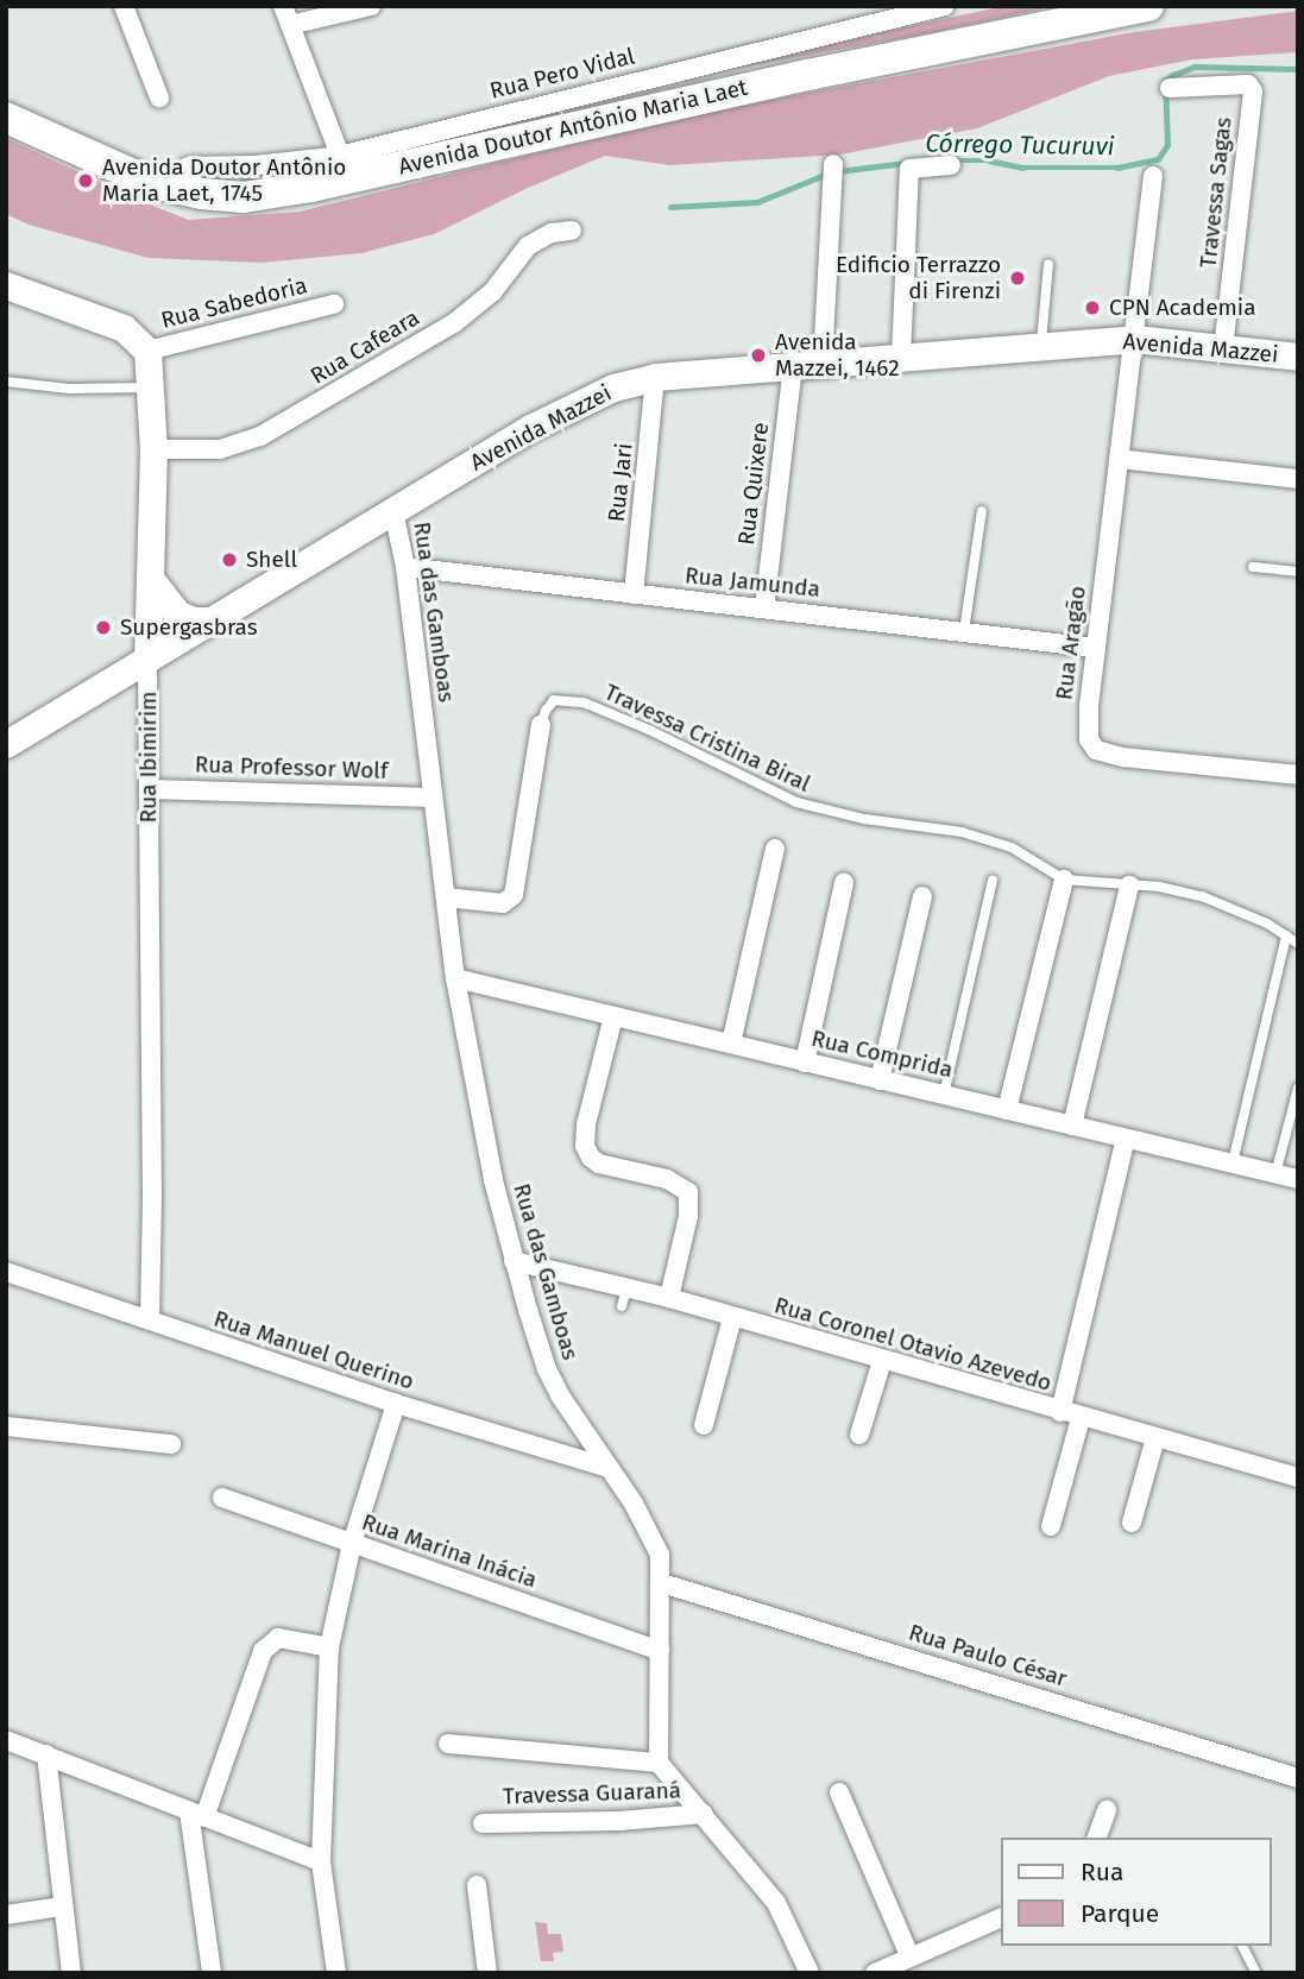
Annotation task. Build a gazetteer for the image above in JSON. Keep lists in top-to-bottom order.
{
  "streets": {
    "main road": ["Avenida Doutor Antônio Maria Laet"],
    "street": [
      "Rua Pero Vidal",
      "Travessa Sagas",
      "Rua Sabedoria",
      "Rua Cafeara",
      "Avenida Mazzei",
      "Rua Jari",
      "Rua Quixere",
      "Rua Jamunda",
      "Rua das Gamboas",
      "Rua Aragão",
      "Rua Ibimirim",
      "Rua Professor Wolf",
      "Rua Comprida",
      "Rua Coronel Otavio Azevedo",
      "Rua Manuel Querino",
      "Rua Marina Inácia",
      "Rua Paulo César",
      "Travessa Guaraná"
    ],
    "lane": ["Travessa Cristina Biral"]
  },
  "crossings": [
    ["Travessa Sagas", "Avenida Mazzei"],
    ["Rua Sabedoria", "Rua Ibimirim"],
    ["Rua Cafeara", "Rua Ibimirim"],
    ["Avenida Mazzei", "Rua Jari"],
    ["Avenida Mazzei", "Rua Quixere"],
    ["Avenida Mazzei", "Rua das Gamboas"],
    ["Avenida Mazzei", "Rua Aragão"],
    ["Avenida Mazzei", "Rua Ibimirim"],
    ["Rua Jari", "Rua Jamunda"],
    ["Rua Quixere", "Rua Jamunda"],
    ["Rua Jamunda", "Rua das Gamboas"],
    ["Rua Jamunda", "Rua Aragão"],
    ["Rua das Gamboas", "Rua Professor Wolf"],
    ["Rua das Gamboas", "Rua Comprida"],
    ["Rua das Gamboas", "Rua Coronel Otavio Azevedo"],
    ["Rua das Gamboas", "Rua Manuel Querino"],
    ["Rua das Gamboas", "Rua Marina Inácia"],
    ["Rua das Gamboas", "Rua Paulo César"],
    ["Rua Ibimirim", "Rua Professor Wolf"],
    ["Rua Ibimirim", "Rua Manuel Querino"]
  ],
  "water": ["Córrego Tucuruvi"],
  "places": [
    "Avenida Doutor Antônio Maria Laet, 1745",
    "Edificio Terrazzo di Firenzi",
    "CPN Academia",
    "Avenida Mazzei, 1462",
    "Shell",
    "Supergasbras"
  ],
  "legend": ["Rua", "Parque"]
}
